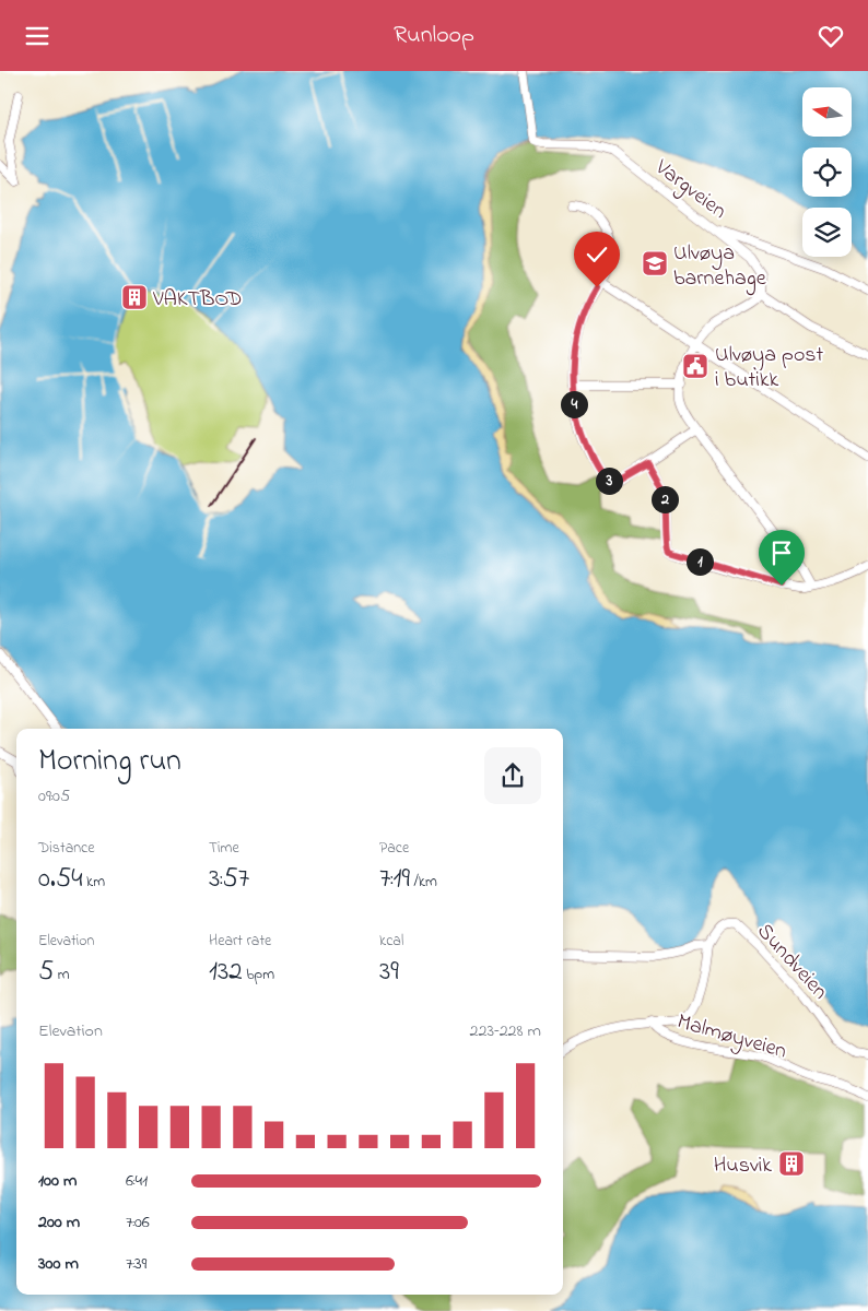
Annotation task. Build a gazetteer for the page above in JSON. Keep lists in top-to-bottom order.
{
  "streets": {
    "street": ["Vargveien", "Sundveien", "Malmøyveien"]
  },
  "places": {
    "school or university": ["Ulvøya barnehage"],
    "building": ["VAKTBOD", "Husvik"],
    "public building": ["Ulvøya post i butikk"]
  },
  "north": "left",
  "page": {
    "header": "Runloop",
    "pins": [
      "4",
      "3",
      "2",
      "1"
    ],
    "heading": ["Morning run", "09:05"],
    "stats": [
      ["Distance", "0.54 km"],
      ["Time", "3:57"],
      ["Pace", "7:19 /km"],
      ["Elevation", "5 m"],
      ["Heart rate", "132 bpm"],
      ["kcal", "39"]
    ],
    "chart": ["Elevation", "223–228 m"],
    "list": [
      {
        "name": "100 m",
        "note": "6:41"
      },
      {
        "name": "200 m",
        "note": "7:06"
      },
      {
        "name": "300 m",
        "note": "7:39"
      }
    ]
  }
}
